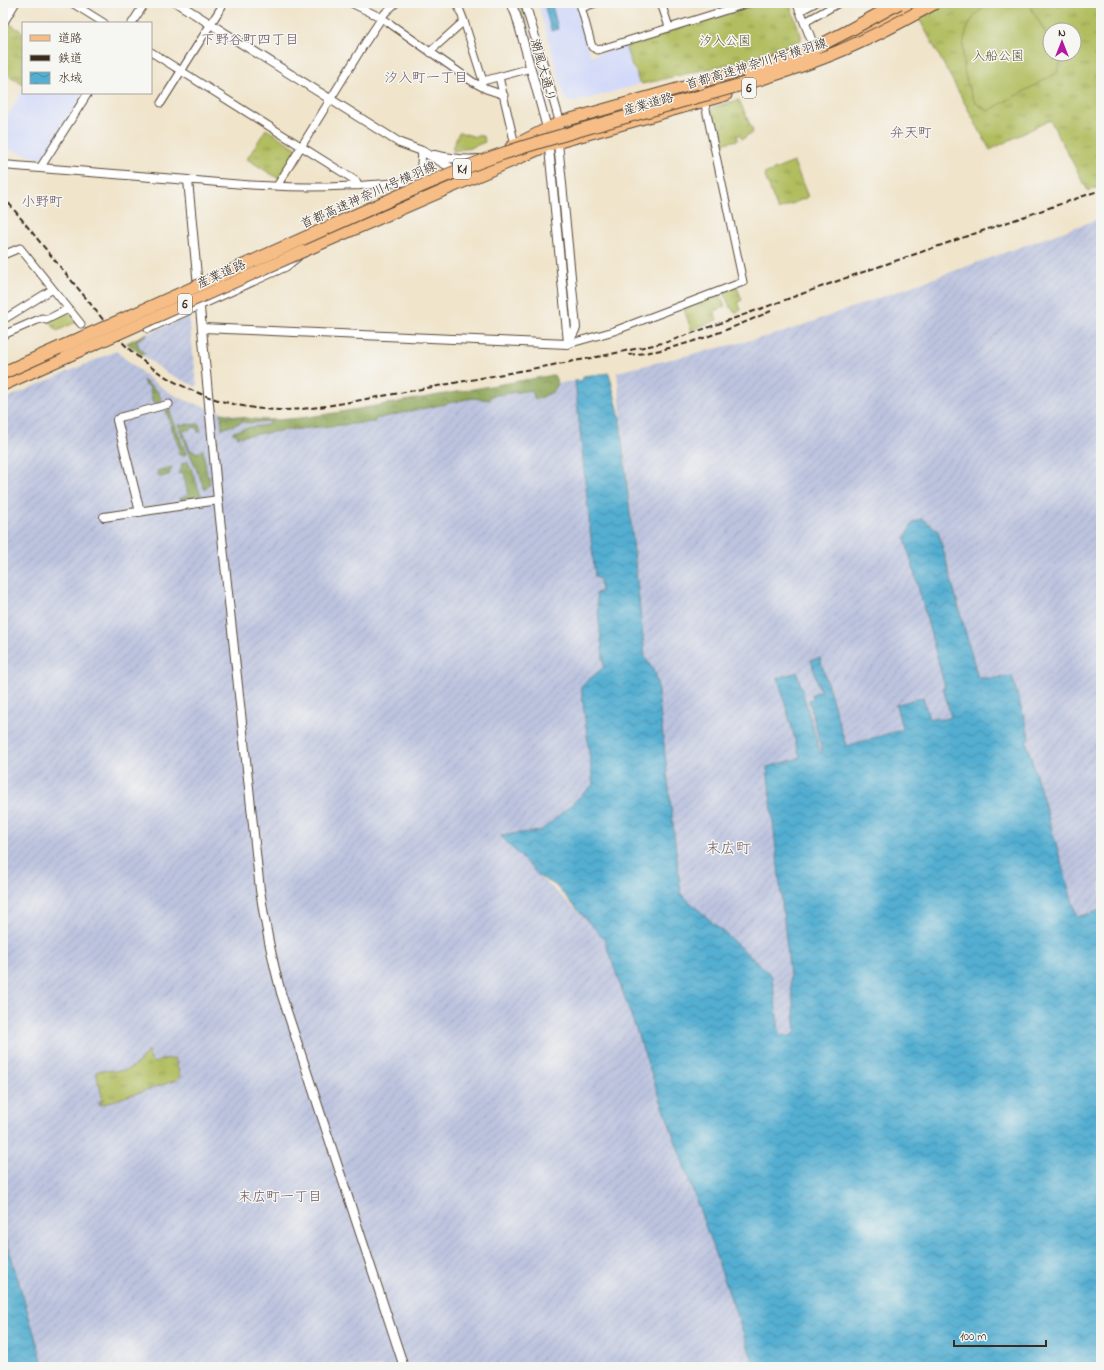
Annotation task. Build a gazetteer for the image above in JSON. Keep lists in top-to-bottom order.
{
  "streets": {
    "highway": ["首都高速神奈川1号横羽線", "K1"],
    "main road": ["6", "産業道路"],
    "street": ["潮風大通り"]
  },
  "crossings": [
    ["首都高速神奈川1号横羽線", "産業道路"],
    ["潮風大通り", "産業道路"]
  ],
  "districts": [
    "下野谷町四丁目",
    "汐入町一丁目",
    "弁天町",
    "小野町",
    "末広町",
    "末広町一丁目"
  ],
  "parks": ["汐入公園", "入船公園"],
  "legend": ["道路", "鉄道", "水域"],
  "scale_bar": "100 m",
  "north": "top"
}
